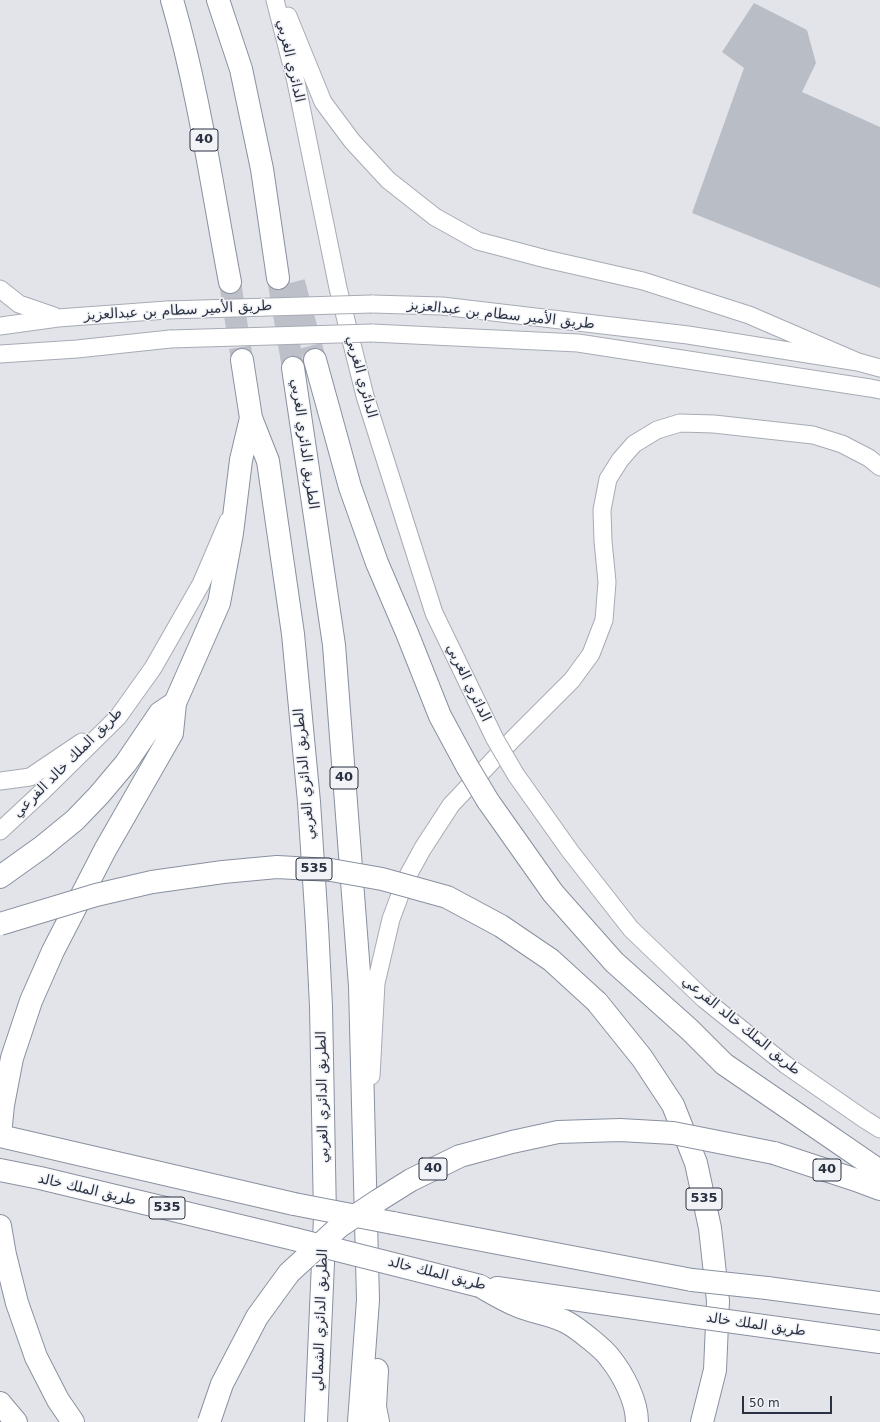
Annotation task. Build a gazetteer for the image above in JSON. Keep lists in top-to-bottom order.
{
  "streets": {
    "highway": [
      "40",
      "الطريق الدائري الغربي",
      "535",
      "طريق الملك خالد",
      "الطريق الدائري الشمالي"
    ],
    "street": ["الدائري الغربي", "طريق الأمير سطام بن عبدالعزيز", "طريق الملك خالد الفرعي"]
  },
  "crossings": [
    ["الدائري الغربي", "طريق الملك خالد الفرعي"],
    ["40", "الطريق الدائري الغربي"],
    ["الطريق الدائري الغربي", "535"],
    ["الطريق الدائري الغربي", "الطريق الدائري الشمالي"],
    ["طريق الملك خالد الفرعي", "535"]
  ],
  "scale_bar": "50 m"
}
